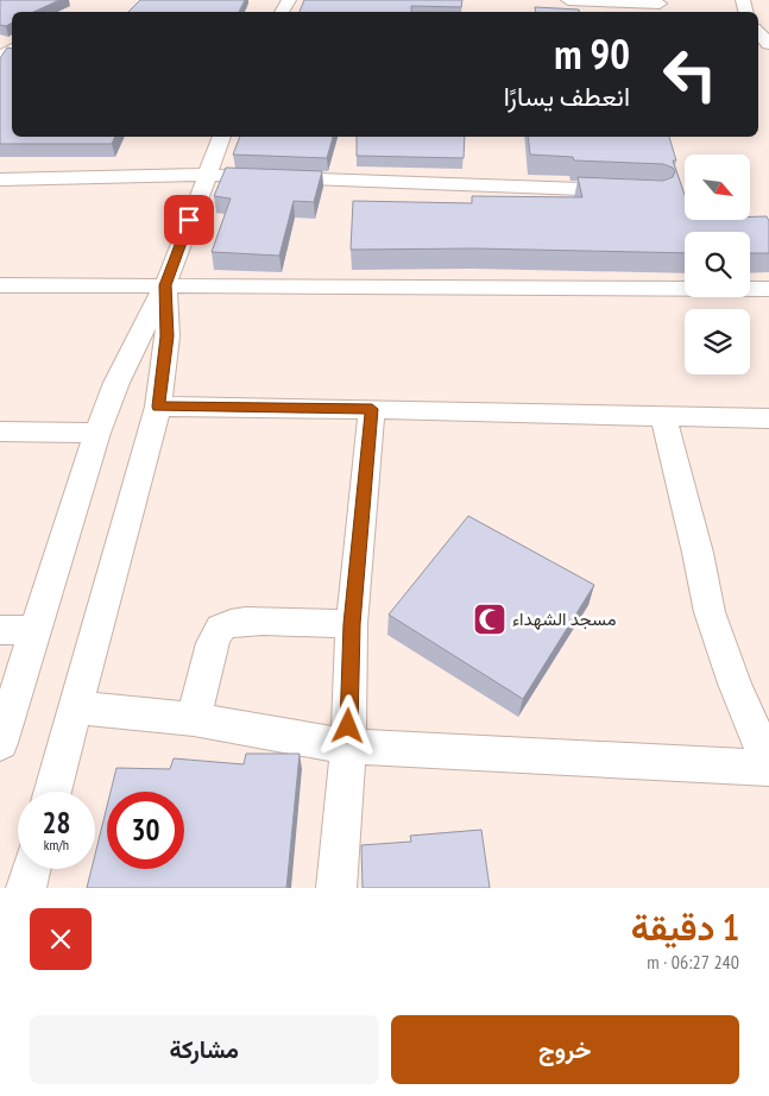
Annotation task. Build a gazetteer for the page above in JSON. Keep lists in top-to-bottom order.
{
  "places": {
    "mosque": ["مسجد الشهداء"]
  },
  "north": "bottom right",
  "page": {
    "turn": ["90 m", "انعطف يسارًا"],
    "speed": "28 km/h",
    "limit": "30",
    "heading": ["1 دقيقة", "240 m · 06:27"],
    "buttons": ["خروج", "مشاركة"]
  }
}
